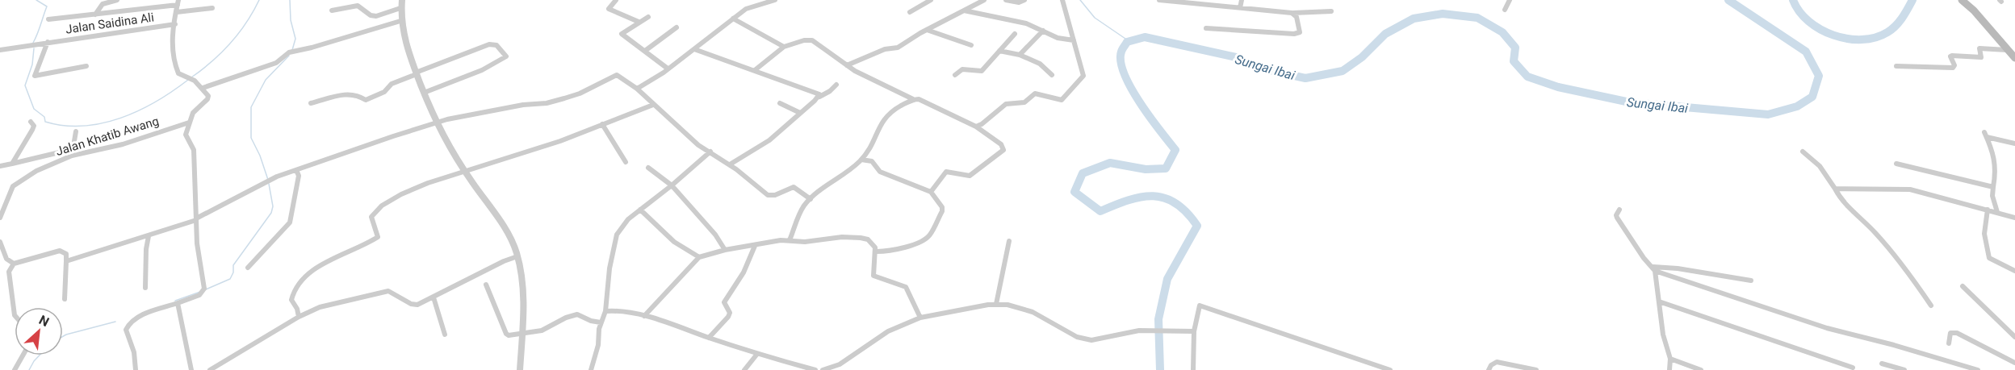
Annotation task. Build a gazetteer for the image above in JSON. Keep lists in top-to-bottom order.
{
  "streets": {
    "street": ["Jalan Saidina Ali", "Jalan Khatib Awang"]
  },
  "water": ["Sungai Ibai"],
  "north": "top right"
}
